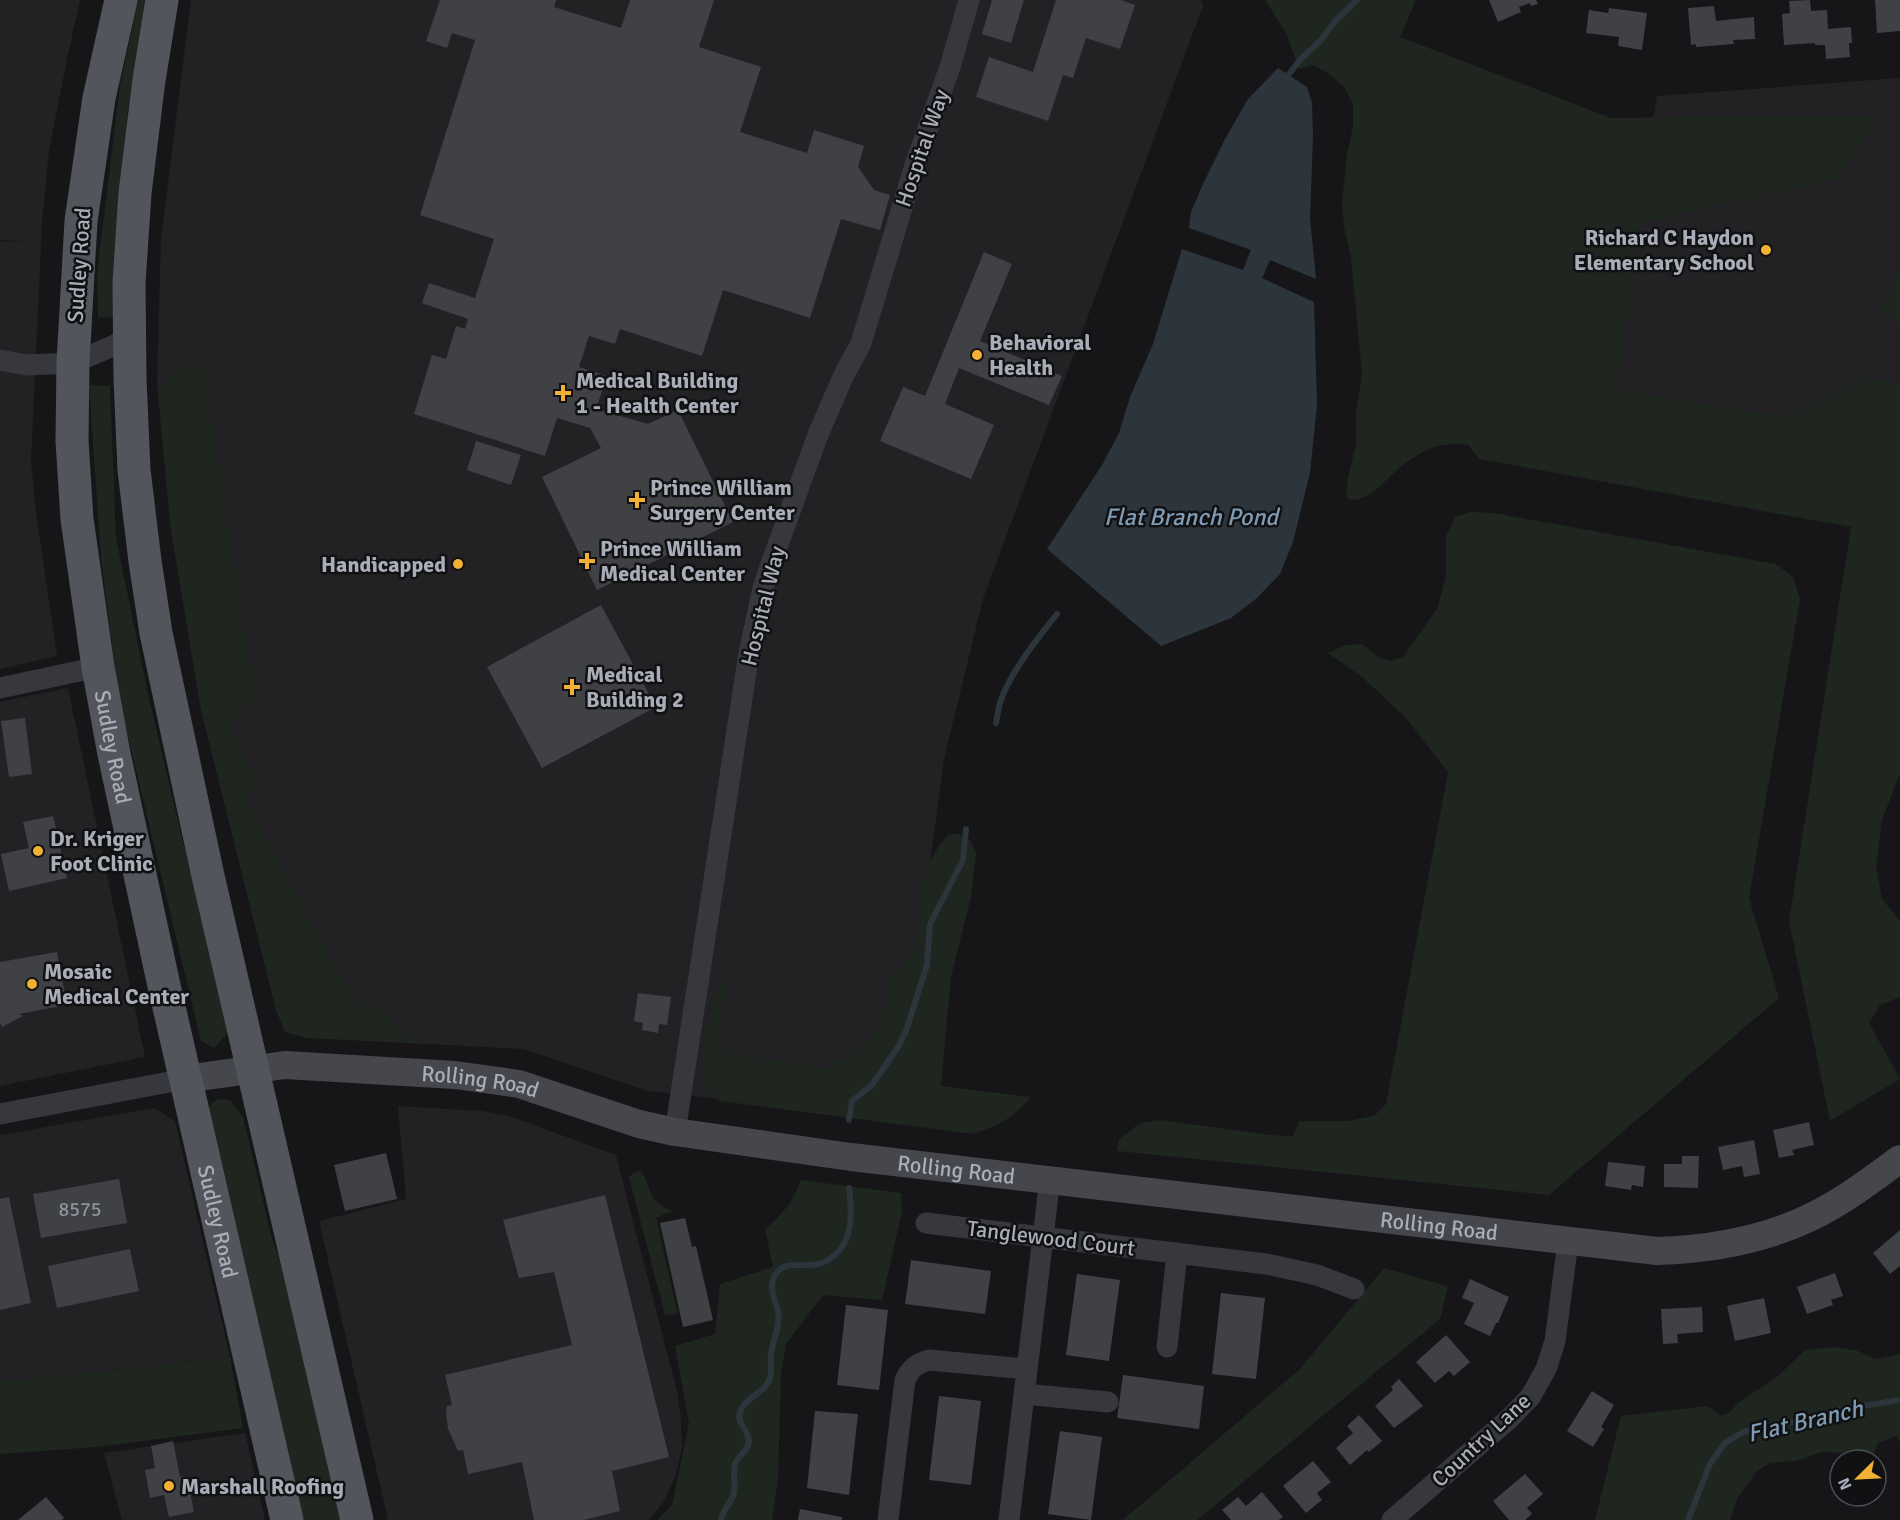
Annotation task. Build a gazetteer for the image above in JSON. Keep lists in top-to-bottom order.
{
  "streets": {
    "main road": ["Sudley Road"],
    "street": [
      "Hospital Way",
      "Rolling Road",
      "Tanglewood Court",
      "Country Lane"
    ]
  },
  "crossings": [
    ["Hospital Way", "Rolling Road"],
    ["Sudley Road", "Rolling Road"],
    ["Rolling Road", "Country Lane"]
  ],
  "water": ["Flat Branch Pond", "Flat Branch"],
  "places": {
    "other": [
      "Richard C Haydon Elementary School",
      "Behavioral Health",
      "Handicapped",
      "Dr. Kriger Foot Clinic",
      "Mosaic Medical Center",
      "Marshall Roofing"
    ],
    "health": [
      "Medical Building 1 - Health Center",
      "Prince William Surgery Center",
      "Prince William Medical Center",
      "Medical Building 2"
    ]
  },
  "house_numbers": ["8575"],
  "north": "bottom left"
}
